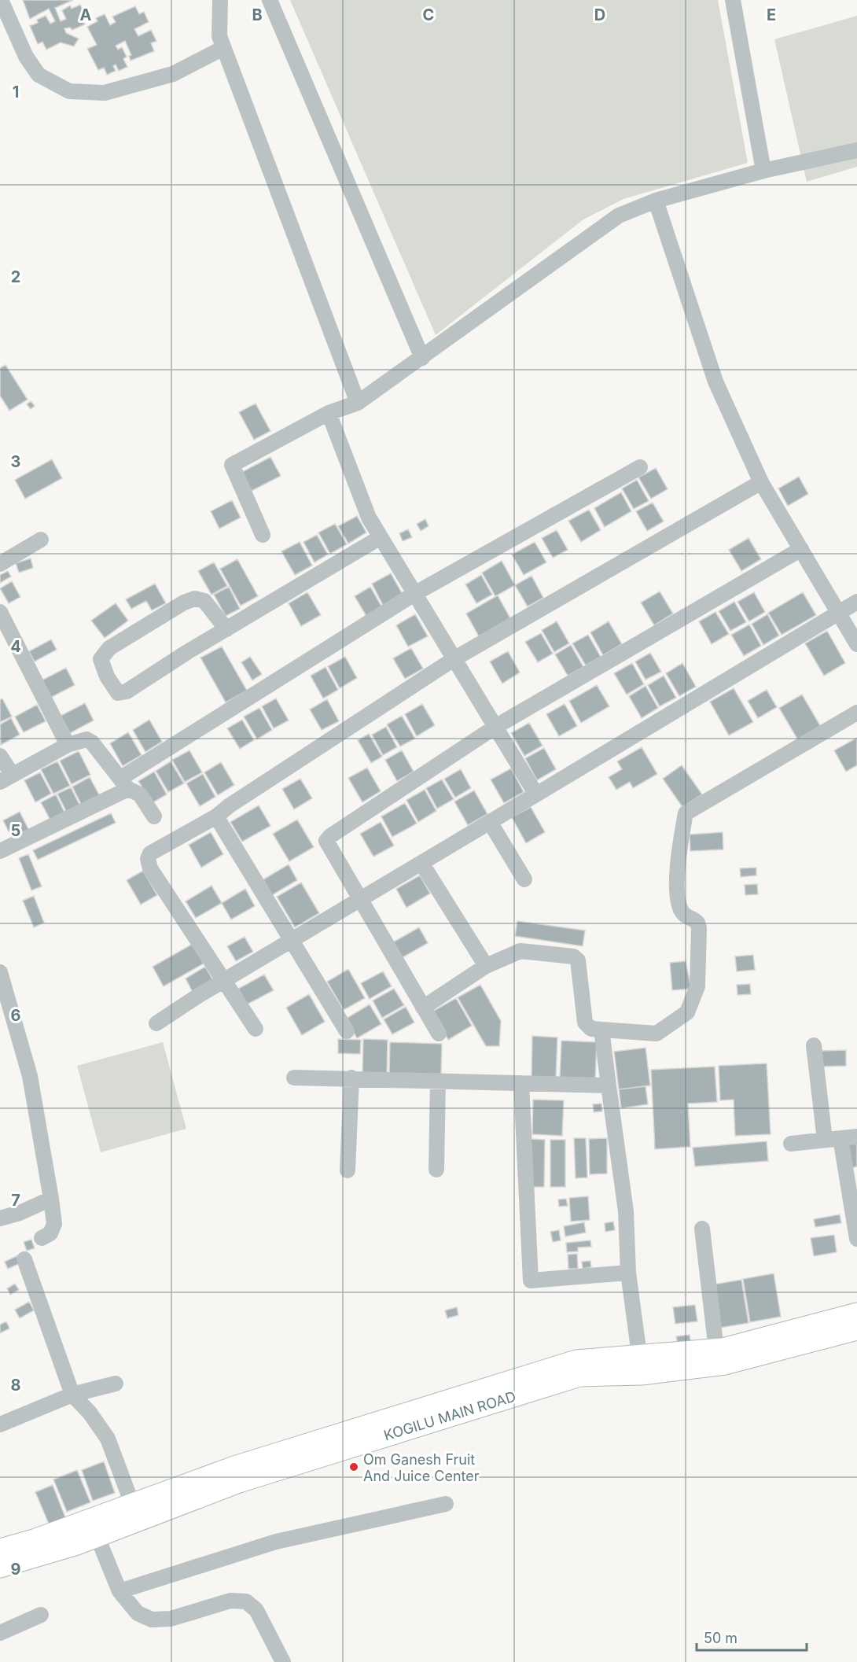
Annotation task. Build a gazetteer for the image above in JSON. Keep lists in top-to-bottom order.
{
  "streets": {
    "main road": ["KOGILU MAIN ROAD"]
  },
  "places": ["Om Ganesh Fruit And Juice Center"],
  "scale_bar": "50 m",
  "grid": {
    "columns": [
      "A",
      "B",
      "C",
      "D",
      "E"
    ],
    "rows": [
      "1",
      "2",
      "3",
      "4",
      "5",
      "6",
      "7",
      "8",
      "9"
    ]
  }
}
